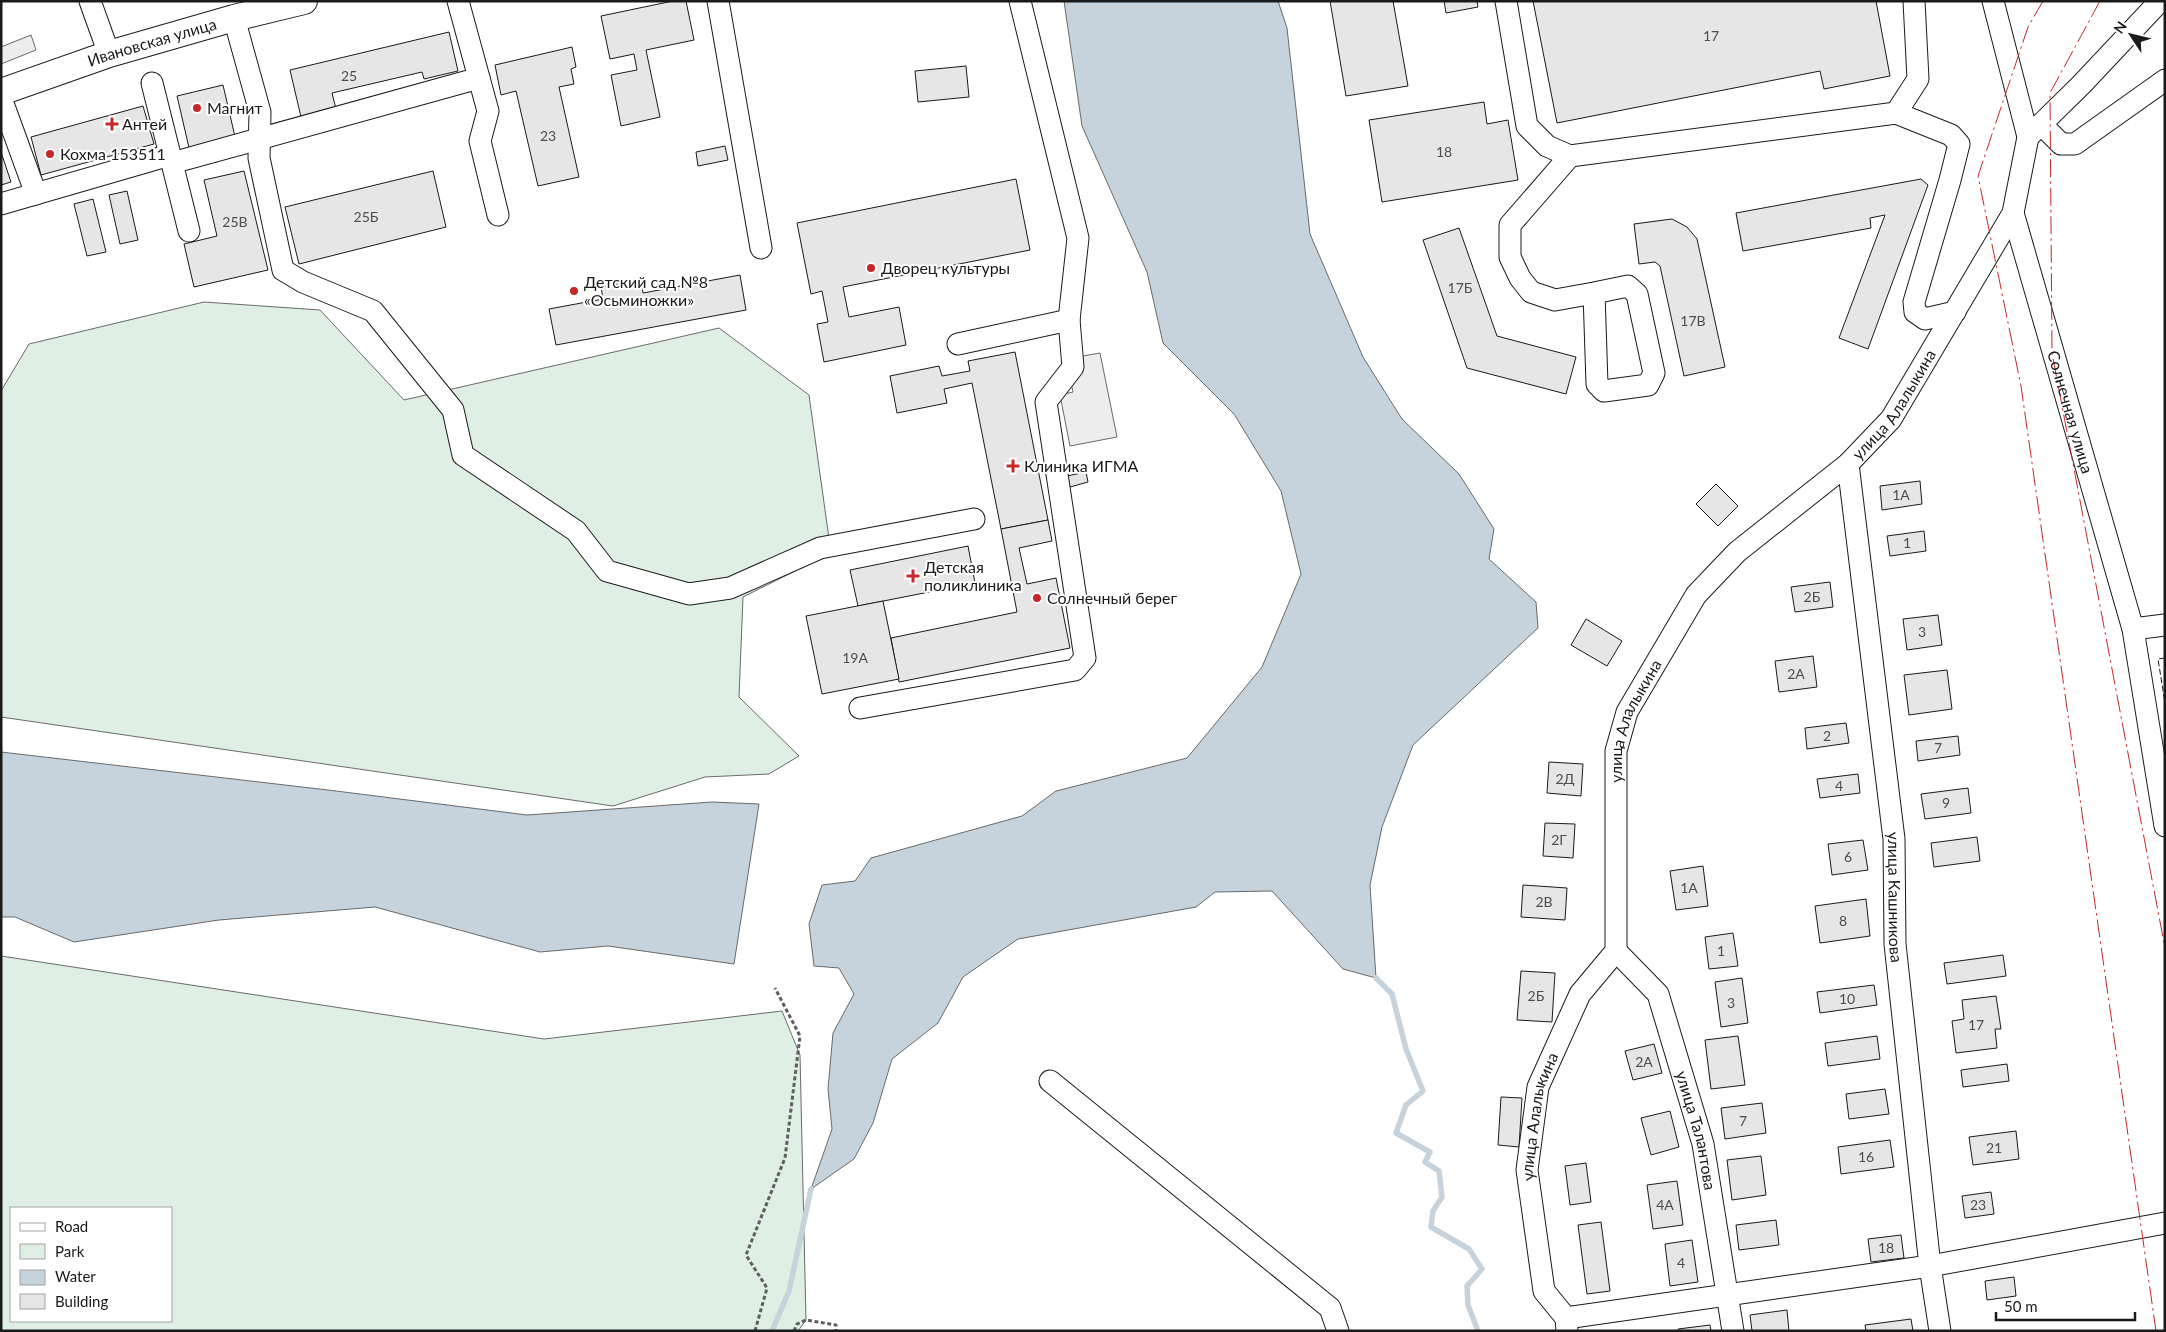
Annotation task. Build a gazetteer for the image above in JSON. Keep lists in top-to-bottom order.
{
  "streets": {
    "main road": ["Ивановская улица"],
    "street": [
      "улица Алалыкина",
      "Солнечная улица",
      "улица Кашникова",
      "улица Талантова"
    ]
  },
  "crossings": [
    ["улица Алалыкина", "Солнечная улица"],
    ["улица Алалыкина", "улица Кашникова"],
    ["улица Алалыкина", "улица Талантова"]
  ],
  "places": {
    "other": [
      "Магнит",
      "Кохма 153511",
      "Дворец культуры",
      "Детский сад №8 «Осьминожки»",
      "Солнечный берег"
    ],
    "health": ["Антей", "Клиника ИГМА", "Детская поликлиника"]
  },
  "house_numbers": [
    "17",
    "25",
    "23",
    "18",
    "25Б",
    "25В",
    "17Б",
    "17В",
    "1А",
    "1",
    "2Б",
    "3",
    "19А",
    "2А",
    "2",
    "7",
    "2Д",
    "4",
    "9",
    "2Г",
    "6",
    "1А",
    "2В",
    "8",
    "1",
    "2Б",
    "10",
    "3",
    "17",
    "2А",
    "7",
    "21",
    "16",
    "4А",
    "23",
    "18",
    "4"
  ],
  "legend": [
    "Road",
    "Park",
    "Water",
    "Building"
  ],
  "scale_bar": "50 m",
  "north": "top left"
}
